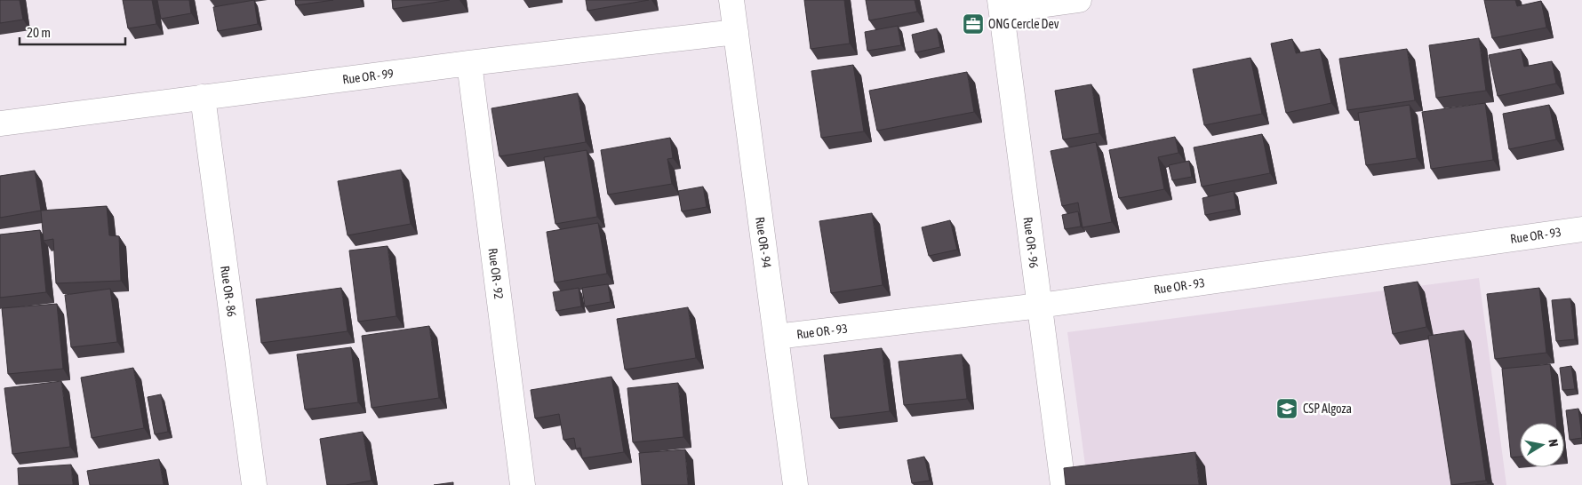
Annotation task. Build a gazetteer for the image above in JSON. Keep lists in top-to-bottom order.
{
  "streets": {
    "street": [
      "Rue OR - 99",
      "Rue OR - 93",
      "Rue OR - 94",
      "Rue OR - 96",
      "Rue OR - 92",
      "Rue OR - 86"
    ]
  },
  "crossings": [
    ["Rue OR - 99", "Rue OR - 94"],
    ["Rue OR - 99", "Rue OR - 92"],
    ["Rue OR - 99", "Rue OR - 86"],
    ["Rue OR - 93", "Rue OR - 94"],
    ["Rue OR - 93", "Rue OR - 96"]
  ],
  "places": {
    "office": ["ONG Cercle Dev"],
    "school or university": ["CSP Algoza"]
  },
  "scale_bar": "20 m",
  "north": "right"
}
